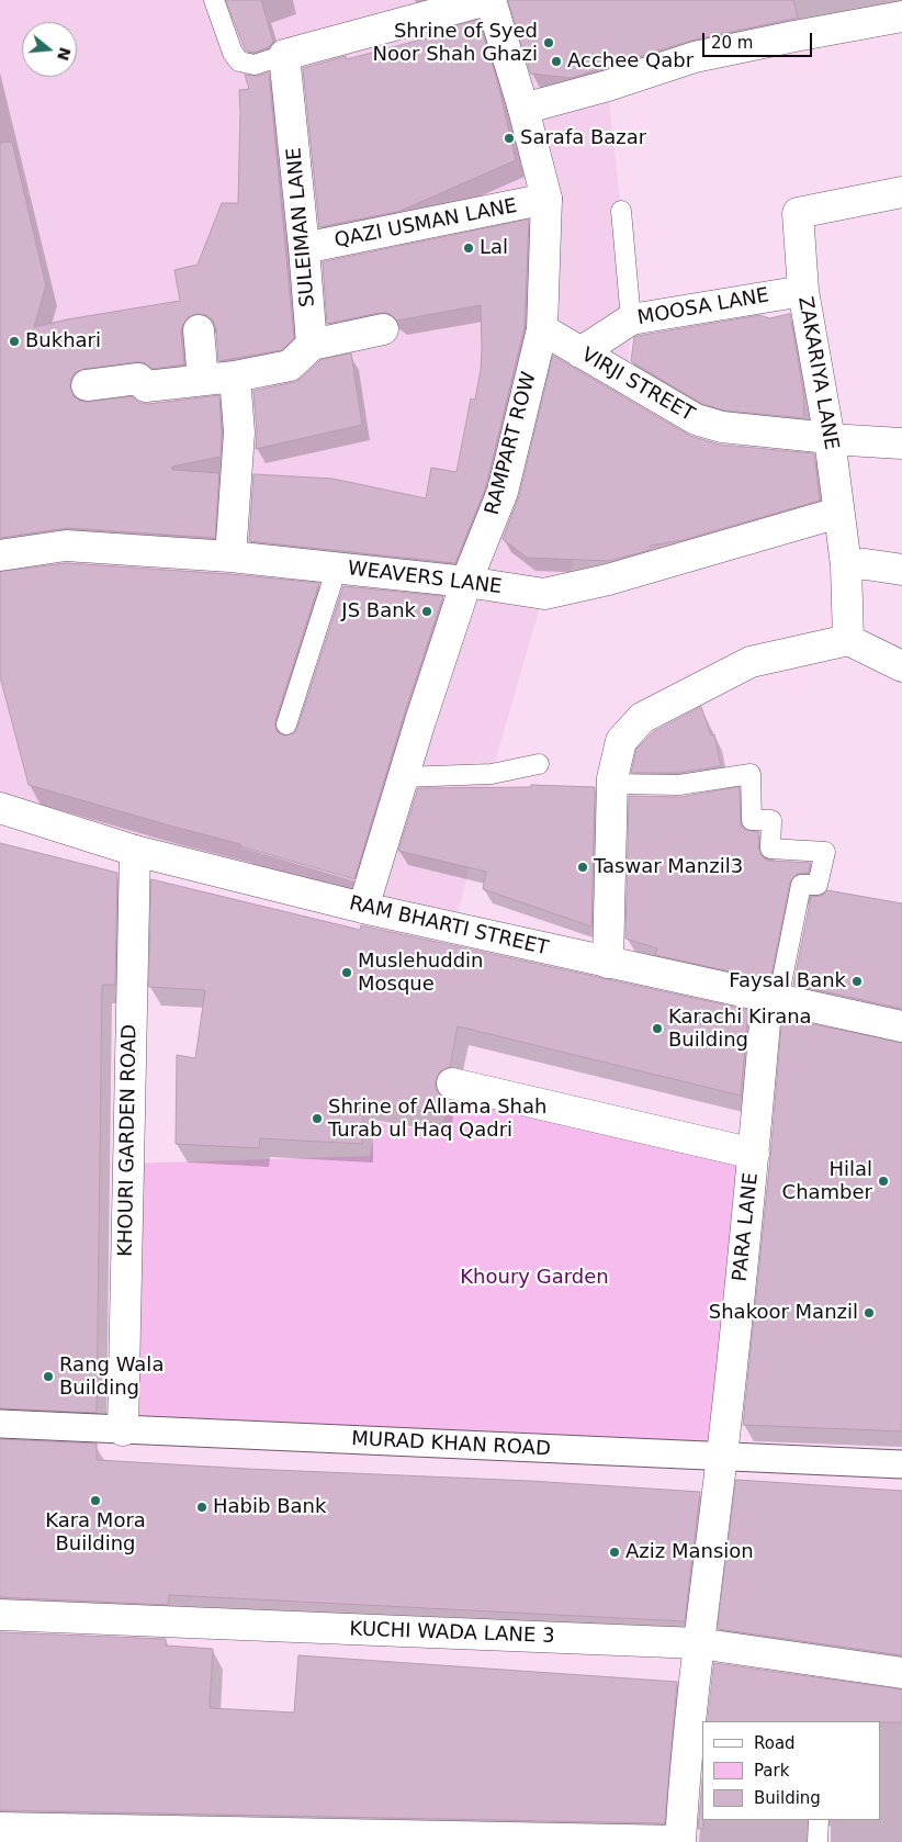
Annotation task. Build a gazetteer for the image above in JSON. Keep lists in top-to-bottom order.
{
  "streets": {
    "street": [
      "QAZI USMAN LANE",
      "SULEIMAN LANE",
      "MOOSA LANE",
      "ZAKARIYA LANE",
      "VIRJI STREET",
      "RAMPART ROW",
      "WEAVERS LANE",
      "RAM BHARTI STREET",
      "KHOURI GARDEN ROAD",
      "PARA LANE",
      "MURAD KHAN ROAD",
      "KUCHI WADA LANE 3"
    ]
  },
  "crossings": [
    ["QAZI USMAN LANE", "SULEIMAN LANE"],
    ["QAZI USMAN LANE", "RAMPART ROW"],
    ["MOOSA LANE", "ZAKARIYA LANE"],
    ["MOOSA LANE", "VIRJI STREET"],
    ["ZAKARIYA LANE", "VIRJI STREET"],
    ["ZAKARIYA LANE", "WEAVERS LANE"],
    ["VIRJI STREET", "RAMPART ROW"],
    ["RAMPART ROW", "WEAVERS LANE"],
    ["RAMPART ROW", "RAM BHARTI STREET"],
    ["RAM BHARTI STREET", "KHOURI GARDEN ROAD"],
    ["RAM BHARTI STREET", "PARA LANE"],
    ["KHOURI GARDEN ROAD", "MURAD KHAN ROAD"],
    ["PARA LANE", "MURAD KHAN ROAD"],
    ["PARA LANE", "KUCHI WADA LANE 3"]
  ],
  "parks": ["Khoury Garden"],
  "places": [
    "Shrine of Syed Noor Shah Ghazi",
    "Acchee Qabr",
    "Sarafa Bazar",
    "Lal",
    "Bukhari",
    "JS Bank",
    "Taswar Manzil3",
    "Muslehuddin Mosque",
    "Faysal Bank",
    "Karachi Kirana Building",
    "Shrine of Allama Shah Turab ul Haq Qadri",
    "Hilal Chamber",
    "Shakoor Manzil",
    "Rang Wala Building",
    "Kara Mora Building",
    "Habib Bank",
    "Aziz Mansion"
  ],
  "legend": ["Road", "Park", "Building"],
  "scale_bar": "20 m",
  "north": "right"
}
